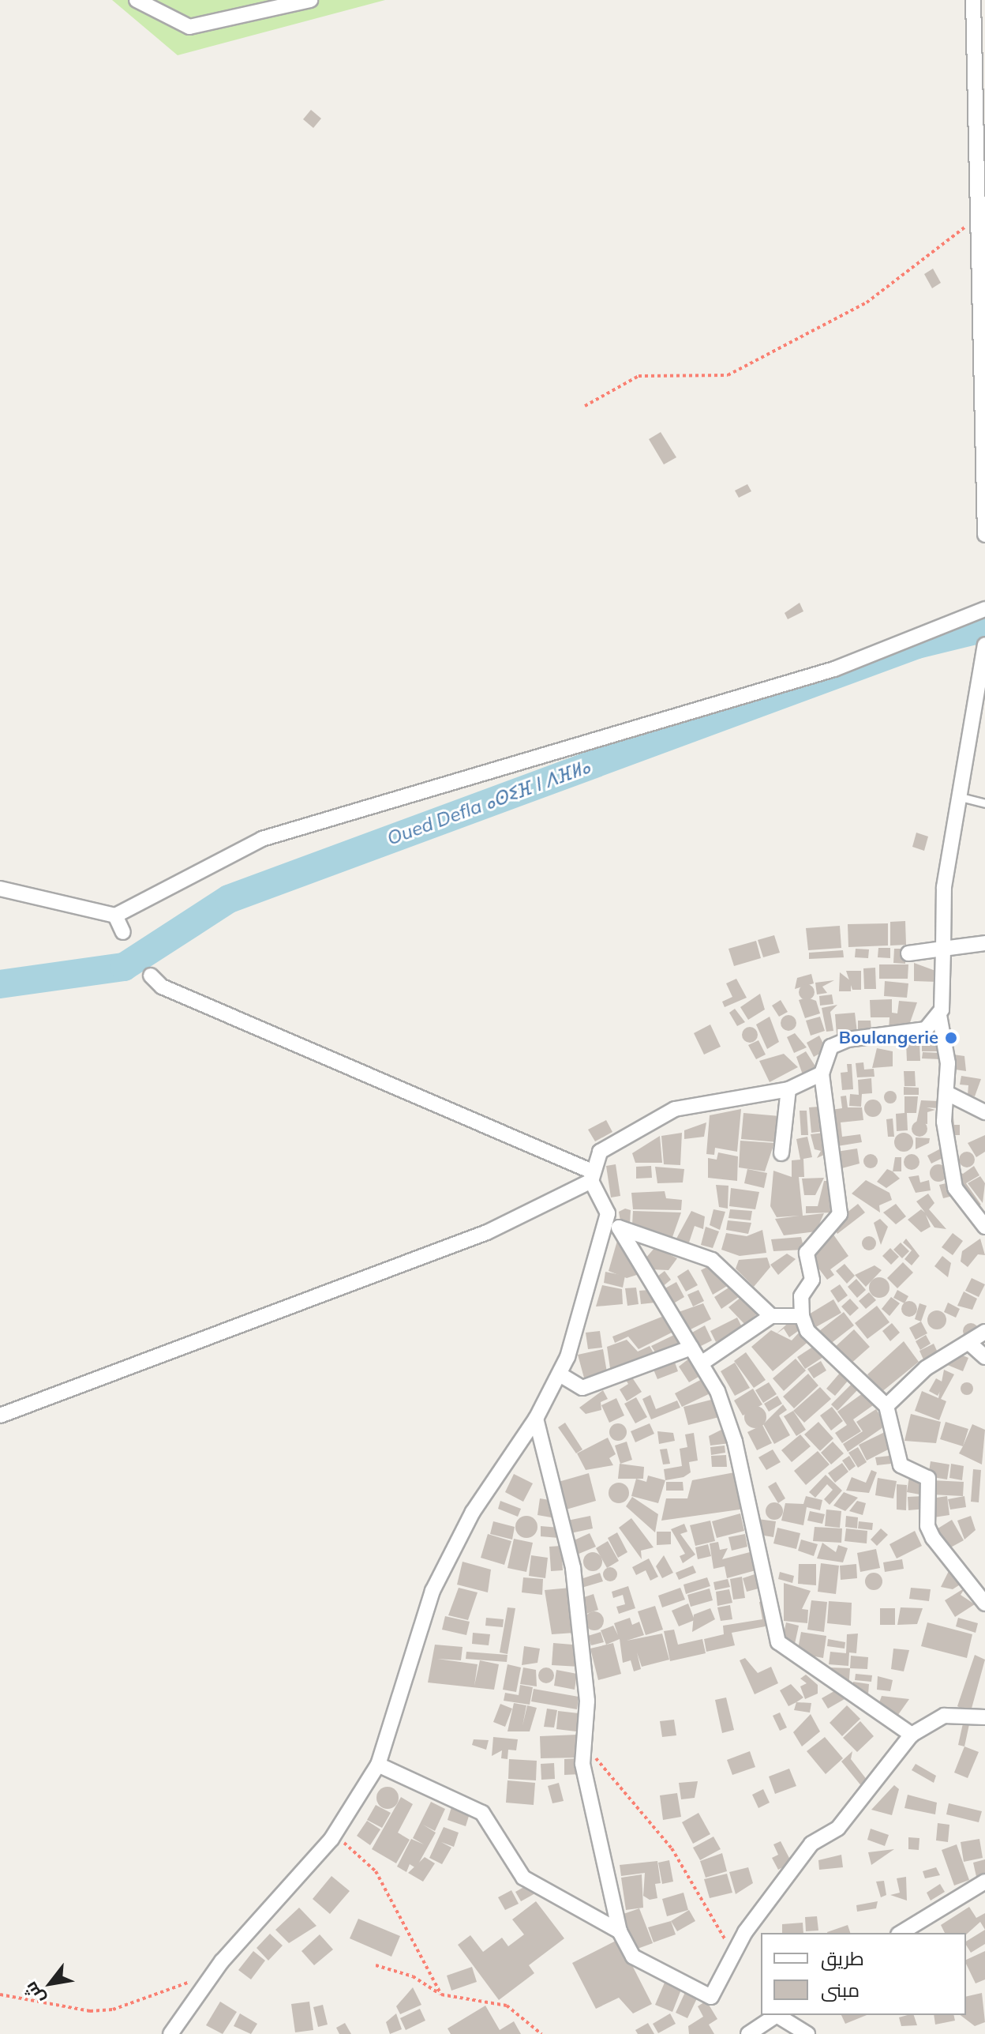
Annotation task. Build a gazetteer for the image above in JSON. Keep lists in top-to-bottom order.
{
  "water": ["Oued Defla ⴰⵙⵉⴼ ⵏ ⴷⴼⵍⴰ"],
  "places": ["Boulangerie"],
  "legend": ["طريق", "مبنى"],
  "north": "bottom left"
}
